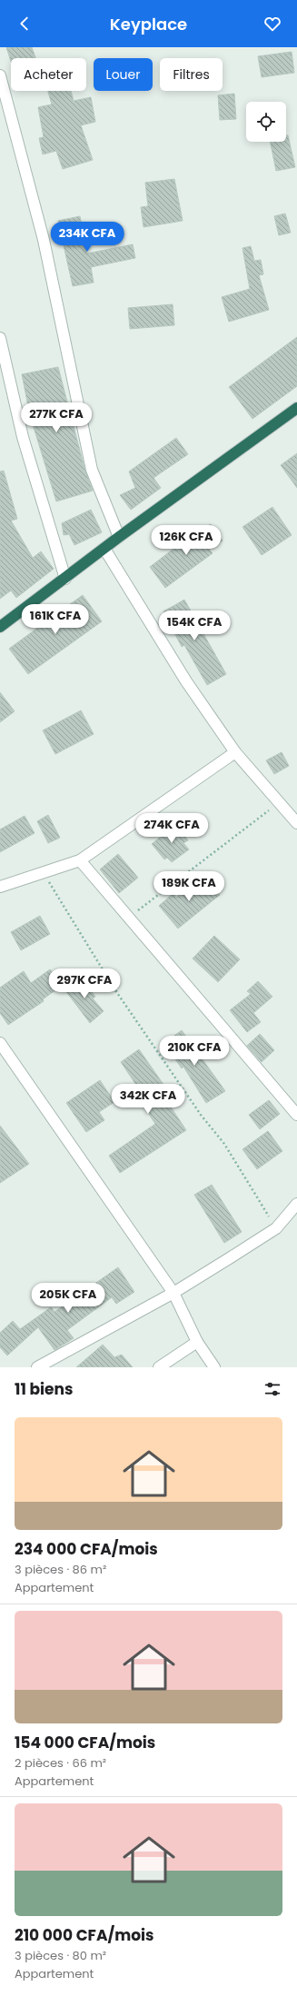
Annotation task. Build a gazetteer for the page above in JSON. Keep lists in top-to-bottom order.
{
  "page": {
    "header": "Keyplace",
    "chip": ["Acheter", "Louer", "Filtres"],
    "price": [
      "234K CFA",
      "277K CFA",
      "126K CFA",
      "161K CFA",
      "154K CFA",
      "274K CFA",
      "189K CFA",
      "297K CFA",
      "210K CFA",
      "342K CFA",
      "205K CFA"
    ],
    "heading": "11 biens",
    "list": [
      {
        "name": "234 000 CFA/mois",
        "note": "3 pièces · 86 m² · Appartement"
      },
      {
        "name": "154 000 CFA/mois",
        "note": "2 pièces · 66 m² · Appartement"
      },
      {
        "name": "210 000 CFA/mois",
        "note": "3 pièces · 80 m² · Appartement"
      }
    ]
  }
}
